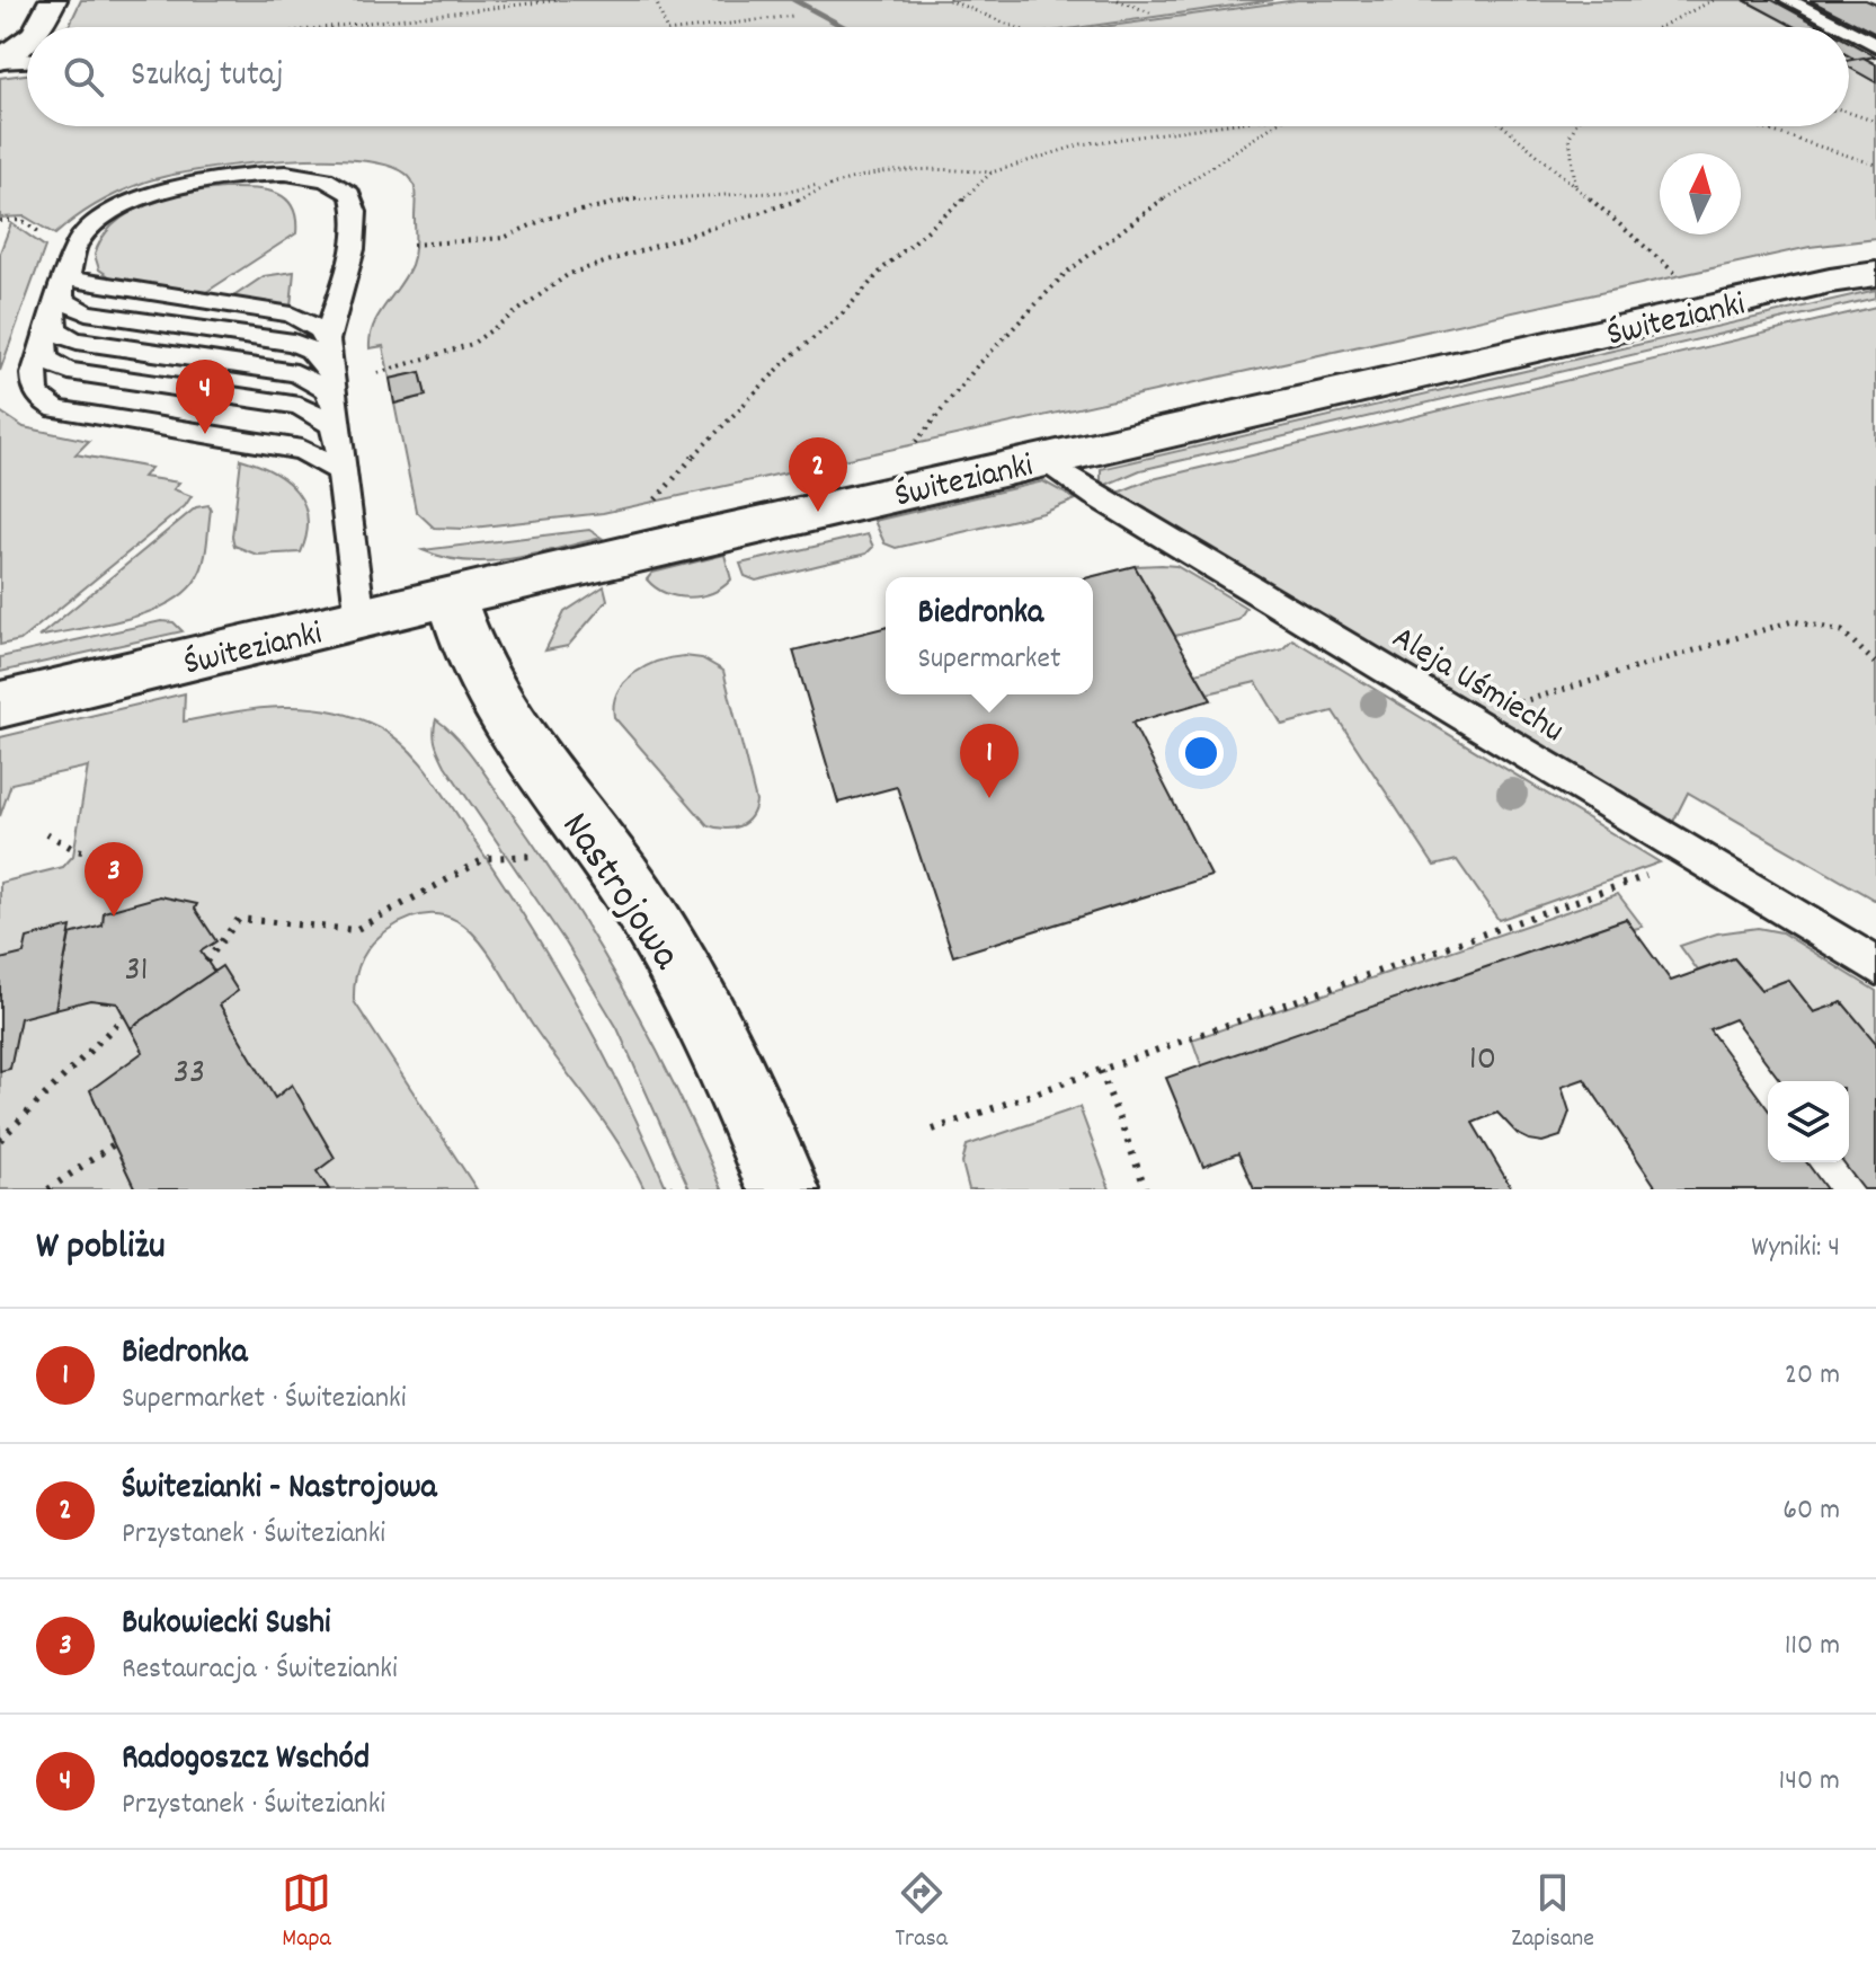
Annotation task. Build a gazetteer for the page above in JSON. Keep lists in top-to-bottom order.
{
  "streets": {
    "street": ["Świtezianki", "Nastrojowa"],
    "lane": ["Aleja Uśmiechu"]
  },
  "crossings": [
    ["Świtezianki", "Aleja Uśmiechu"],
    ["Świtezianki", "Nastrojowa"]
  ],
  "house_numbers": ["31", "10", "33"],
  "north": "top",
  "page": {
    "search": "Szukaj tutaj",
    "pins": [
      "4",
      "2",
      "1",
      "3"
    ],
    "popup": ["Biedronka", "Supermarket"],
    "heading": ["W pobliżu", "Wyniki: 4"],
    "list": [
      {
        "mark": "1",
        "name": "Biedronka",
        "note": "Supermarket · Świtezianki",
        "value": "20 m"
      },
      {
        "mark": "2",
        "name": "Świtezianki - Nastrojowa",
        "note": "Przystanek · Świtezianki",
        "value": "60 m"
      },
      {
        "mark": "3",
        "name": "Bukowiecki Sushi",
        "note": "Restauracja · Świtezianki",
        "value": "110 m"
      },
      {
        "mark": "4",
        "name": "Radogoszcz Wschód",
        "note": "Przystanek · Świtezianki",
        "value": "140 m"
      }
    ],
    "nav": ["Mapa", "Trasa", "Zapisane"]
  }
}
